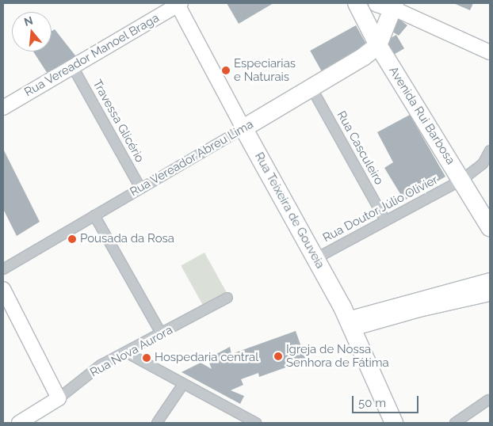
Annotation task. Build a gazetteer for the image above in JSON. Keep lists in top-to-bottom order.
{
  "streets": {
    "highway": ["Avenida Rui Barbosa", "Rua Vereador Abreu Lima", "Rua Teixeira de Gouveia"],
    "street": [
      "Rua Vereador Manoel Braga",
      "Travessa Glicério",
      "Rua Casculeiro",
      "Rua Doutor Júlio Olivier",
      "Rua Nova Aurora"
    ]
  },
  "crossings": [
    ["Rua Vereador Manoel Braga", "Travessa Glicério"],
    ["Rua Vereador Manoel Braga", "Rua Teixeira de Gouveia"],
    ["Avenida Rui Barbosa", "Rua Vereador Abreu Lima"],
    ["Avenida Rui Barbosa", "Rua Doutor Júlio Olivier"],
    ["Travessa Glicério", "Rua Vereador Abreu Lima"],
    ["Rua Casculeiro", "Rua Vereador Abreu Lima"],
    ["Rua Casculeiro", "Rua Doutor Júlio Olivier"],
    ["Rua Vereador Abreu Lima", "Rua Teixeira de Gouveia"],
    ["Rua Doutor Júlio Olivier", "Rua Teixeira de Gouveia"]
  ],
  "places": [
    "Especiarias e Naturais",
    "Pousada da Rosa",
    "Igreja de Nossa Senhora de Fátima",
    "Hospedaria central"
  ],
  "scale_bar": "50 m",
  "north": "top"
}
